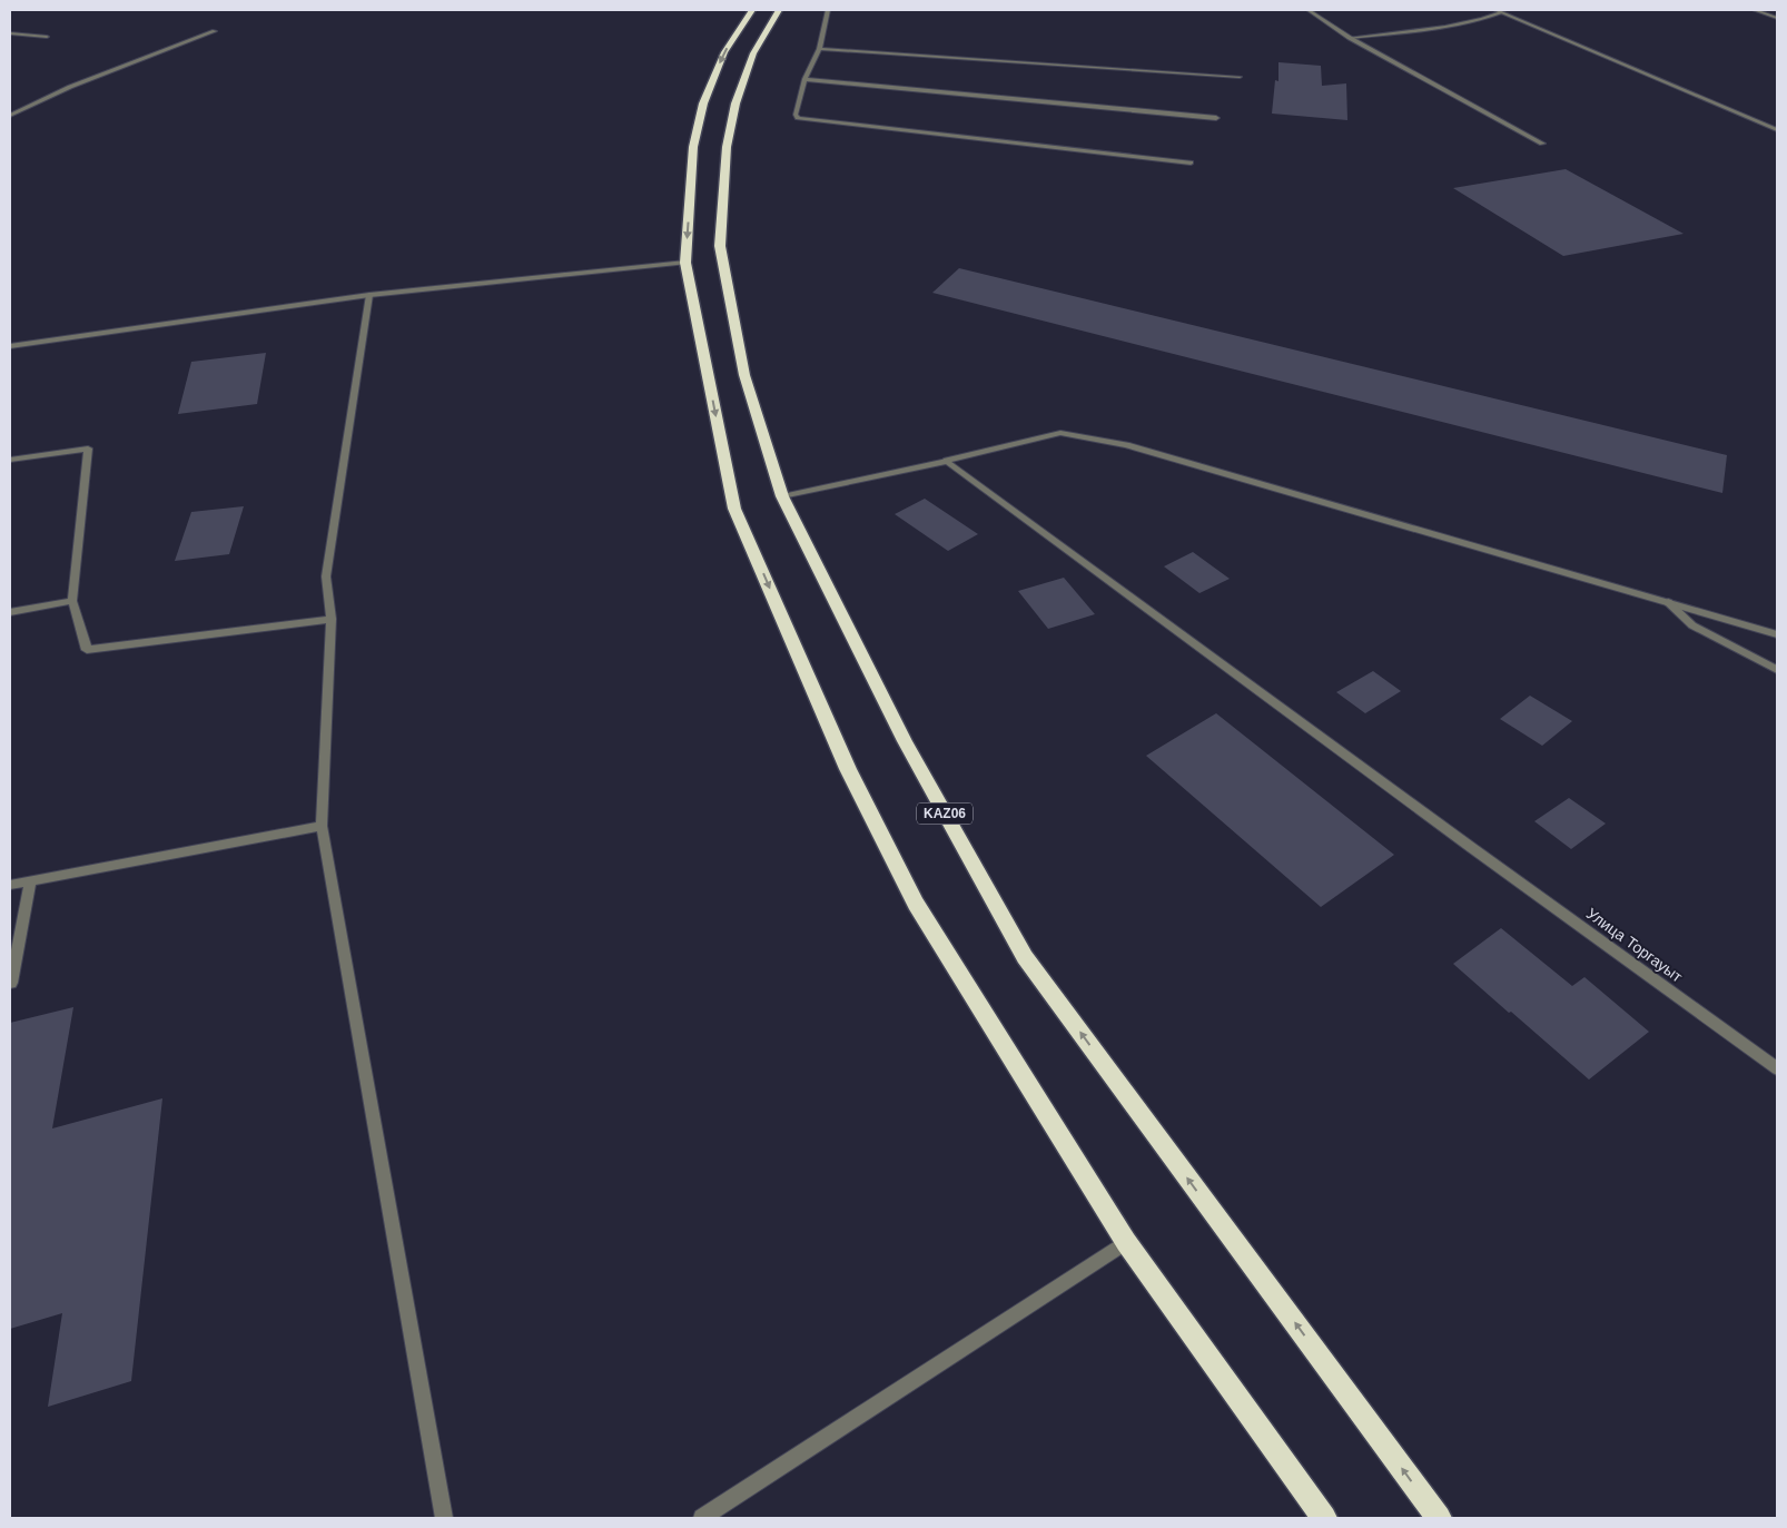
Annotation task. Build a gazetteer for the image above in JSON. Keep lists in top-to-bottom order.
{
  "streets": {
    "highway": ["KАZ06"],
    "street": ["Улица Торгауыт"]
  }
}
